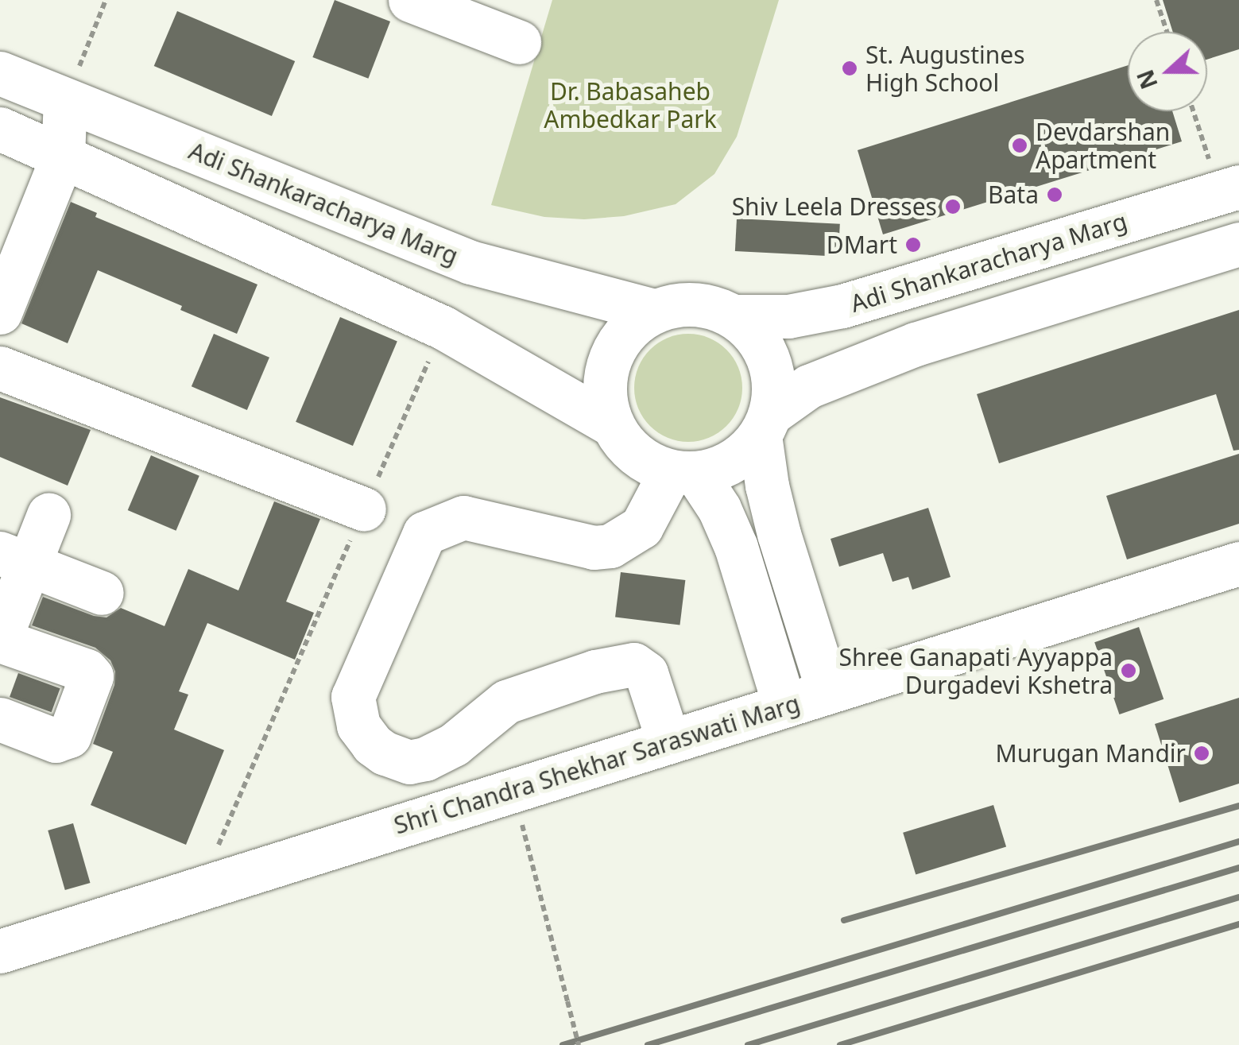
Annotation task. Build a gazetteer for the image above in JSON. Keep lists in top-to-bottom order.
{
  "streets": {
    "street": ["Adi Shankaracharya Marg", "Shri Chandra Shekhar Saraswati Marg"]
  },
  "parks": ["Dr. Babasaheb Ambedkar Park"],
  "places": [
    "St. Augustines High School",
    "Devdarshan Apartment",
    "Bata",
    "Shiv Leela Dresses",
    "DMart",
    "Shree Ganapati Ayyappa Durgadevi Kshetra",
    "Murugan Mandir"
  ],
  "north": "left"
}
